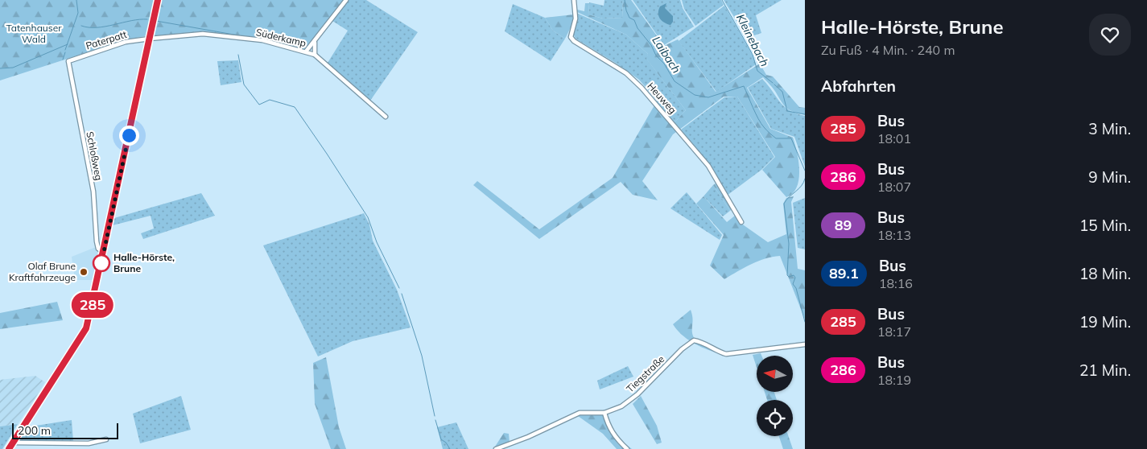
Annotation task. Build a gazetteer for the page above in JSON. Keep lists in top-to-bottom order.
{
  "streets": {
    "street": [
      "Süderkamp",
      "Paterpatt",
      "Heuweg",
      "Schloßweg",
      "Tiegstraße"
    ]
  },
  "crossings": [
    ["Süderkamp", "Paterpatt"],
    ["Paterpatt", "Schloßweg"]
  ],
  "water": ["Kleinebach", "Laibach"],
  "parks": ["Tatenhauser Wald"],
  "places": ["Halle-Hörste, Brune", "Olaf Brune Kraftfahrzeuge"],
  "lines": ["bus line 285"],
  "scale_bar": "200 m",
  "north": "left",
  "page": {
    "on_map": "285",
    "heading": [
      ["Halle-Hörste, Brune", "Zu Fuß · 4 Min. · 240 m"],
      "Abfahrten"
    ],
    "list": [
      {
        "mark": "285",
        "name": "Bus",
        "note": "18:01",
        "value": "3 Min."
      },
      {
        "mark": "286",
        "name": "Bus",
        "note": "18:07",
        "value": "9 Min."
      },
      {
        "mark": "89",
        "name": "Bus",
        "note": "18:13",
        "value": "15 Min."
      },
      {
        "mark": "89.1",
        "name": "Bus",
        "note": "18:16",
        "value": "18 Min."
      },
      {
        "mark": "285",
        "name": "Bus",
        "note": "18:17",
        "value": "19 Min."
      },
      {
        "mark": "286",
        "name": "Bus",
        "note": "18:19",
        "value": "21 Min."
      }
    ],
    "scale": "200 m"
  }
}
